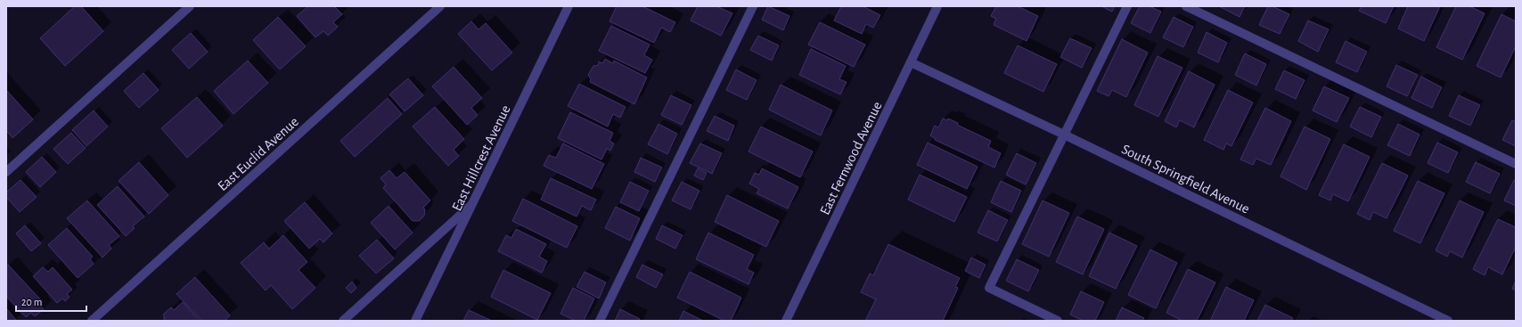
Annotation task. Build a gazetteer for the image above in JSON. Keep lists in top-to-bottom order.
{
  "streets": {
    "street": [
      "East Euclid Avenue",
      "East Hillcrest Avenue",
      "East Fernwood Avenue",
      "South Springfield Avenue"
    ]
  },
  "crossings": [
    ["East Fernwood Avenue", "South Springfield Avenue"]
  ],
  "scale_bar": "20 m"
}
